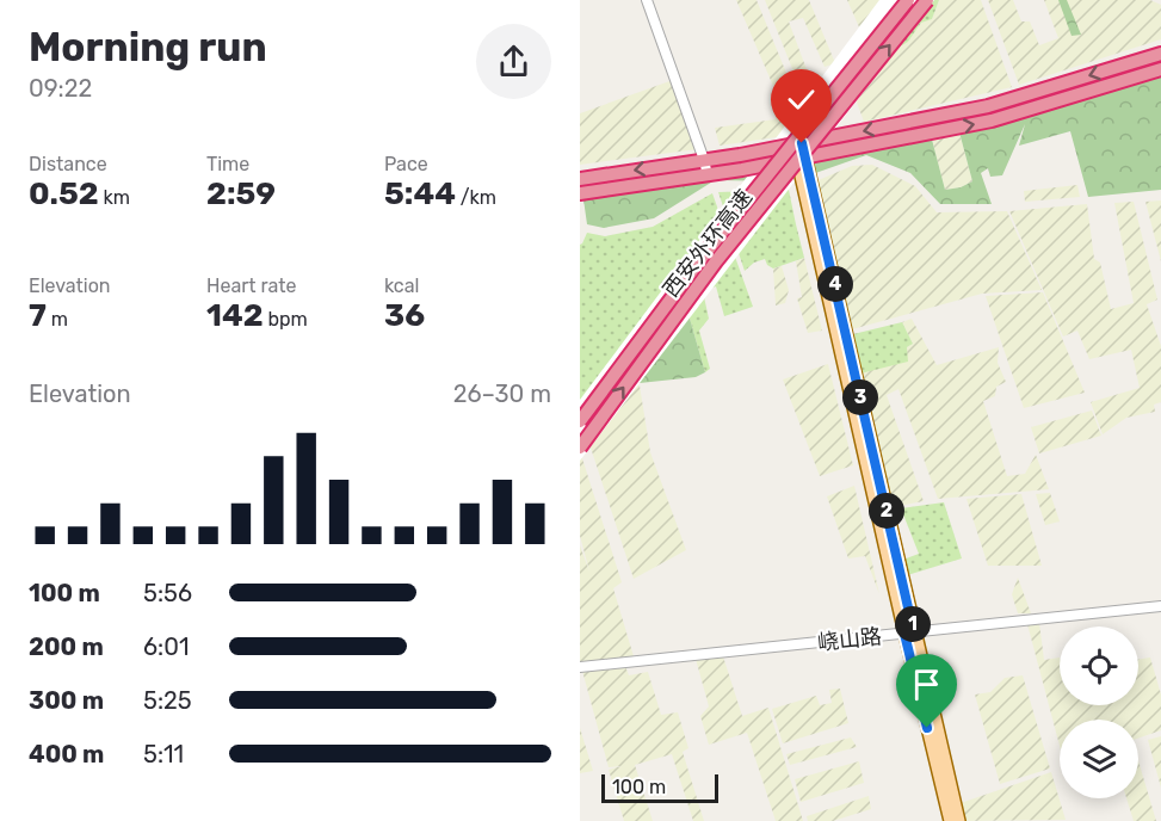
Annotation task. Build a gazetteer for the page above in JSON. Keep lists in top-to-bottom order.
{
  "streets": {
    "highway": ["西安外环高速"],
    "street": ["峣山路"]
  },
  "scale_bar": "100 m",
  "page": {
    "heading": ["Morning run", "09:22"],
    "stats": [
      ["Distance", "0.52 km"],
      ["Time", "2:59"],
      ["Pace", "5:44 /km"],
      ["Elevation", "7 m"],
      ["Heart rate", "142 bpm"],
      ["kcal", "36"]
    ],
    "pins": [
      "4",
      "3",
      "2",
      "1"
    ],
    "chart": ["Elevation", "26–30 m"],
    "list": [
      {
        "name": "100 m",
        "note": "5:56"
      },
      {
        "name": "200 m",
        "note": "6:01"
      },
      {
        "name": "300 m",
        "note": "5:25"
      },
      {
        "name": "400 m",
        "note": "5:11"
      }
    ],
    "scale": "100 m"
  }
}
